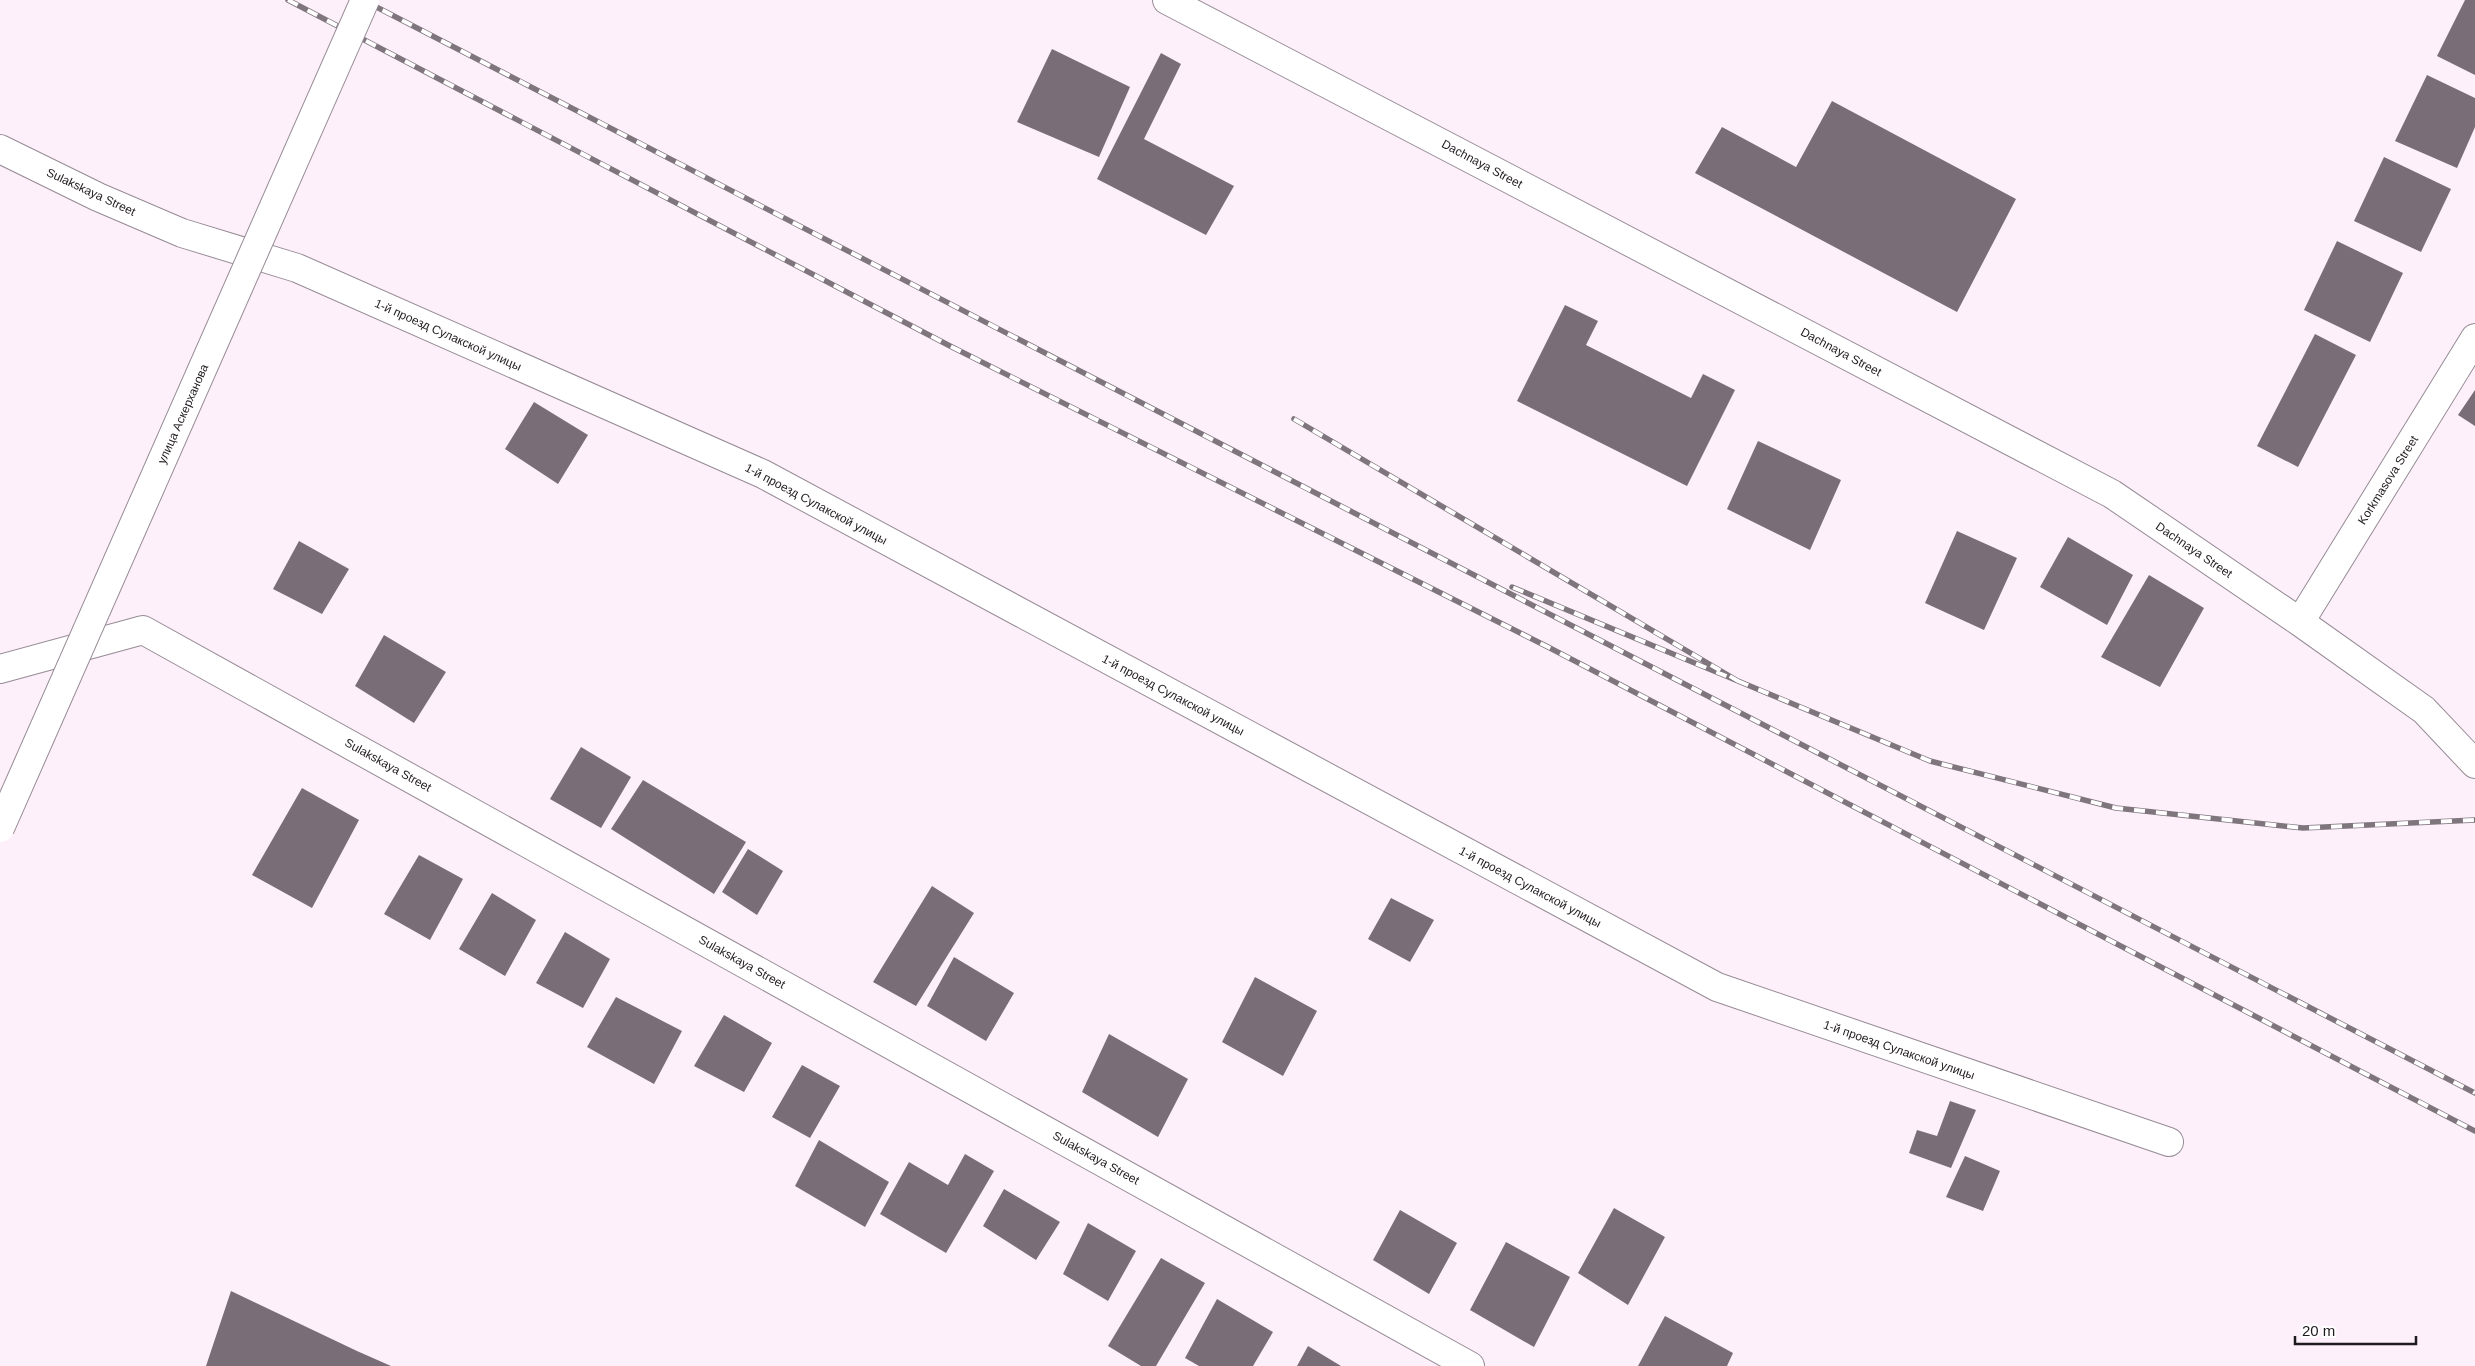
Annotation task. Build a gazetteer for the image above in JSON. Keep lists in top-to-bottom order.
{
  "streets": {
    "street": [
      "Dachnaya Street",
      "Sulakskaya Street",
      "1-й проезд Сулакской улицы",
      "улица Аскерханова",
      "Korkmasova Street"
    ]
  },
  "crossings": [
    ["Dachnaya Street", "Korkmasova Street"],
    ["Sulakskaya Street", "1-й проезд Сулакской улицы"]
  ],
  "scale_bar": "20 m"
}
